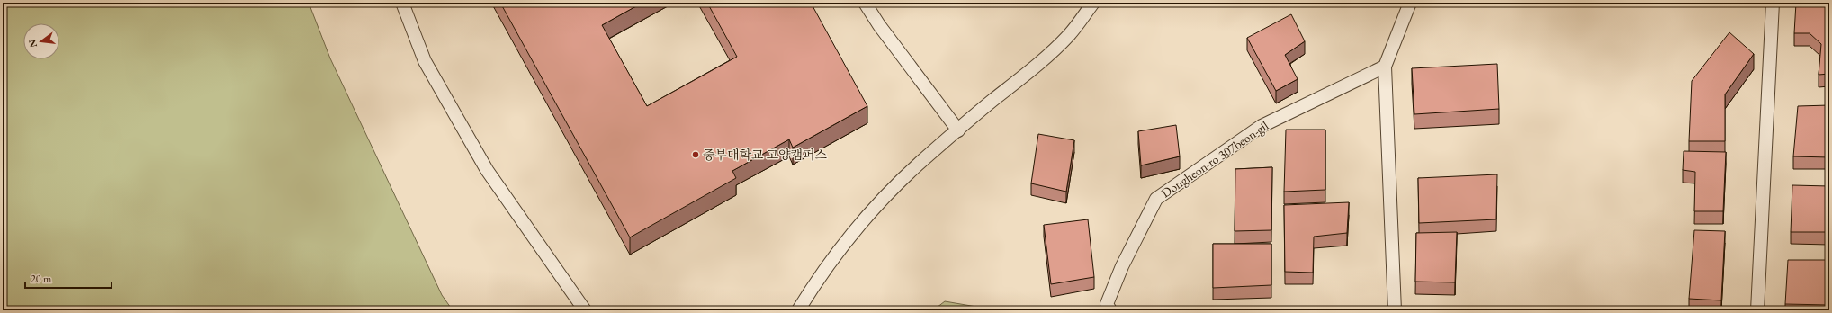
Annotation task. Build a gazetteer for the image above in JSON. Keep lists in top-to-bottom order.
{
  "streets": {
    "lane": ["Dongheon-ro 307beon-gil"]
  },
  "places": ["중부대학교 고양캠퍼스"],
  "scale_bar": "20 m",
  "north": "left"
}
